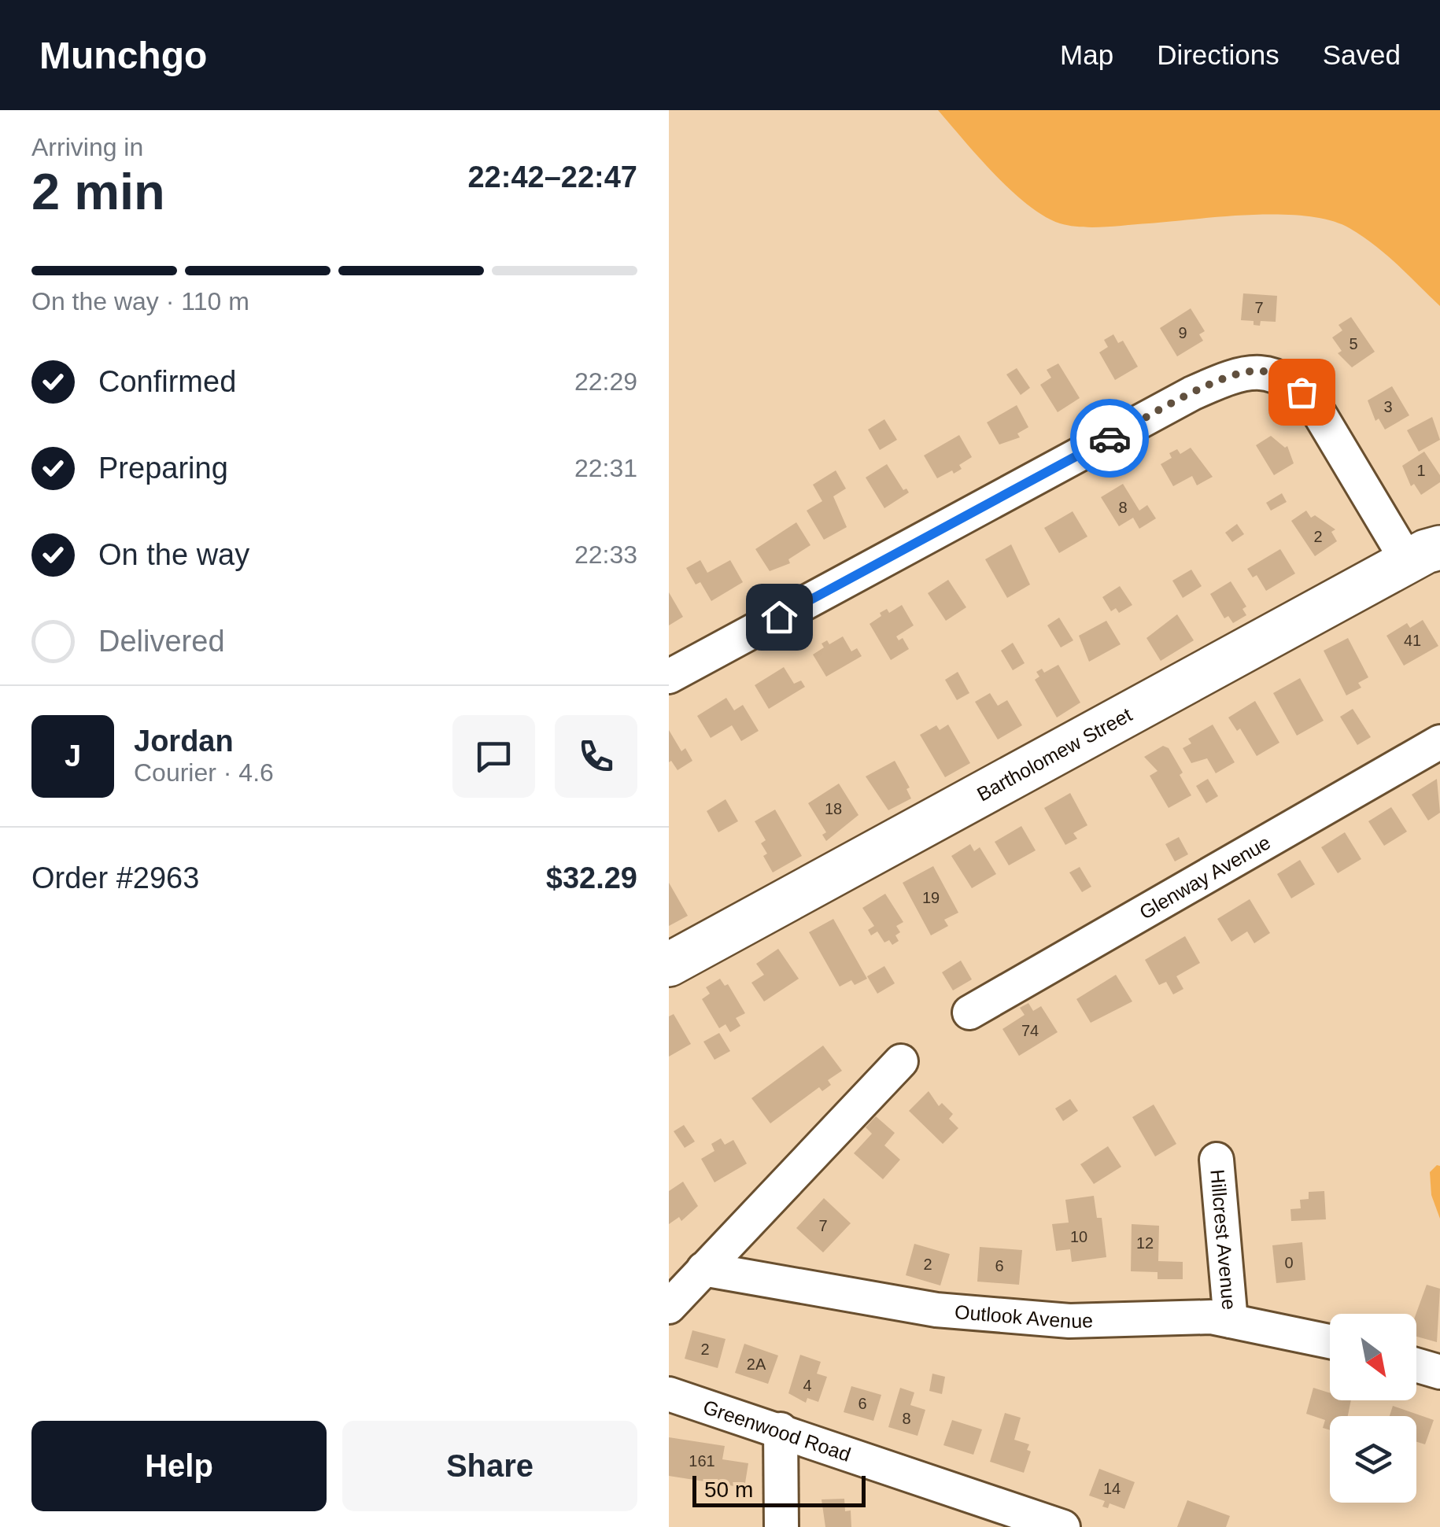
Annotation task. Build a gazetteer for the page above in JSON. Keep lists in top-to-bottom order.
{
  "streets": {
    "main road": ["Bartholomew Street"],
    "street": [
      "Glenway Avenue",
      "Hillcrest Avenue",
      "Outlook Avenue",
      "Greenwood Road"
    ]
  },
  "crossings": [
    ["Hillcrest Avenue", "Outlook Avenue"]
  ],
  "house_numbers": [
    "7",
    "9",
    "5",
    "3",
    "1",
    "8",
    "2",
    "41",
    "18",
    "19",
    "74",
    "7",
    "10",
    "12",
    "0",
    "2",
    "6",
    "2",
    "2A",
    "4",
    "6",
    "8",
    "161",
    "14"
  ],
  "scale_bar": "50 m",
  "north": "bottom right",
  "page": {
    "header": "Munchgo",
    "nav": ["Map", "Directions", "Saved"],
    "heading": ["2 min", "Arriving in", "22:42–22:47"],
    "panel": [
      "Jordan",
      "Courier · 4.6",
      "Order #2963",
      "$32.29"
    ],
    "bar": "On the way · 110 m",
    "list": [
      ["Confirmed", "22:29"],
      ["Preparing", "22:31"],
      ["On the way", "22:33"],
      "Delivered"
    ],
    "round": "J",
    "buttons": ["Help", "Share"],
    "scale": "50 m"
  }
}
